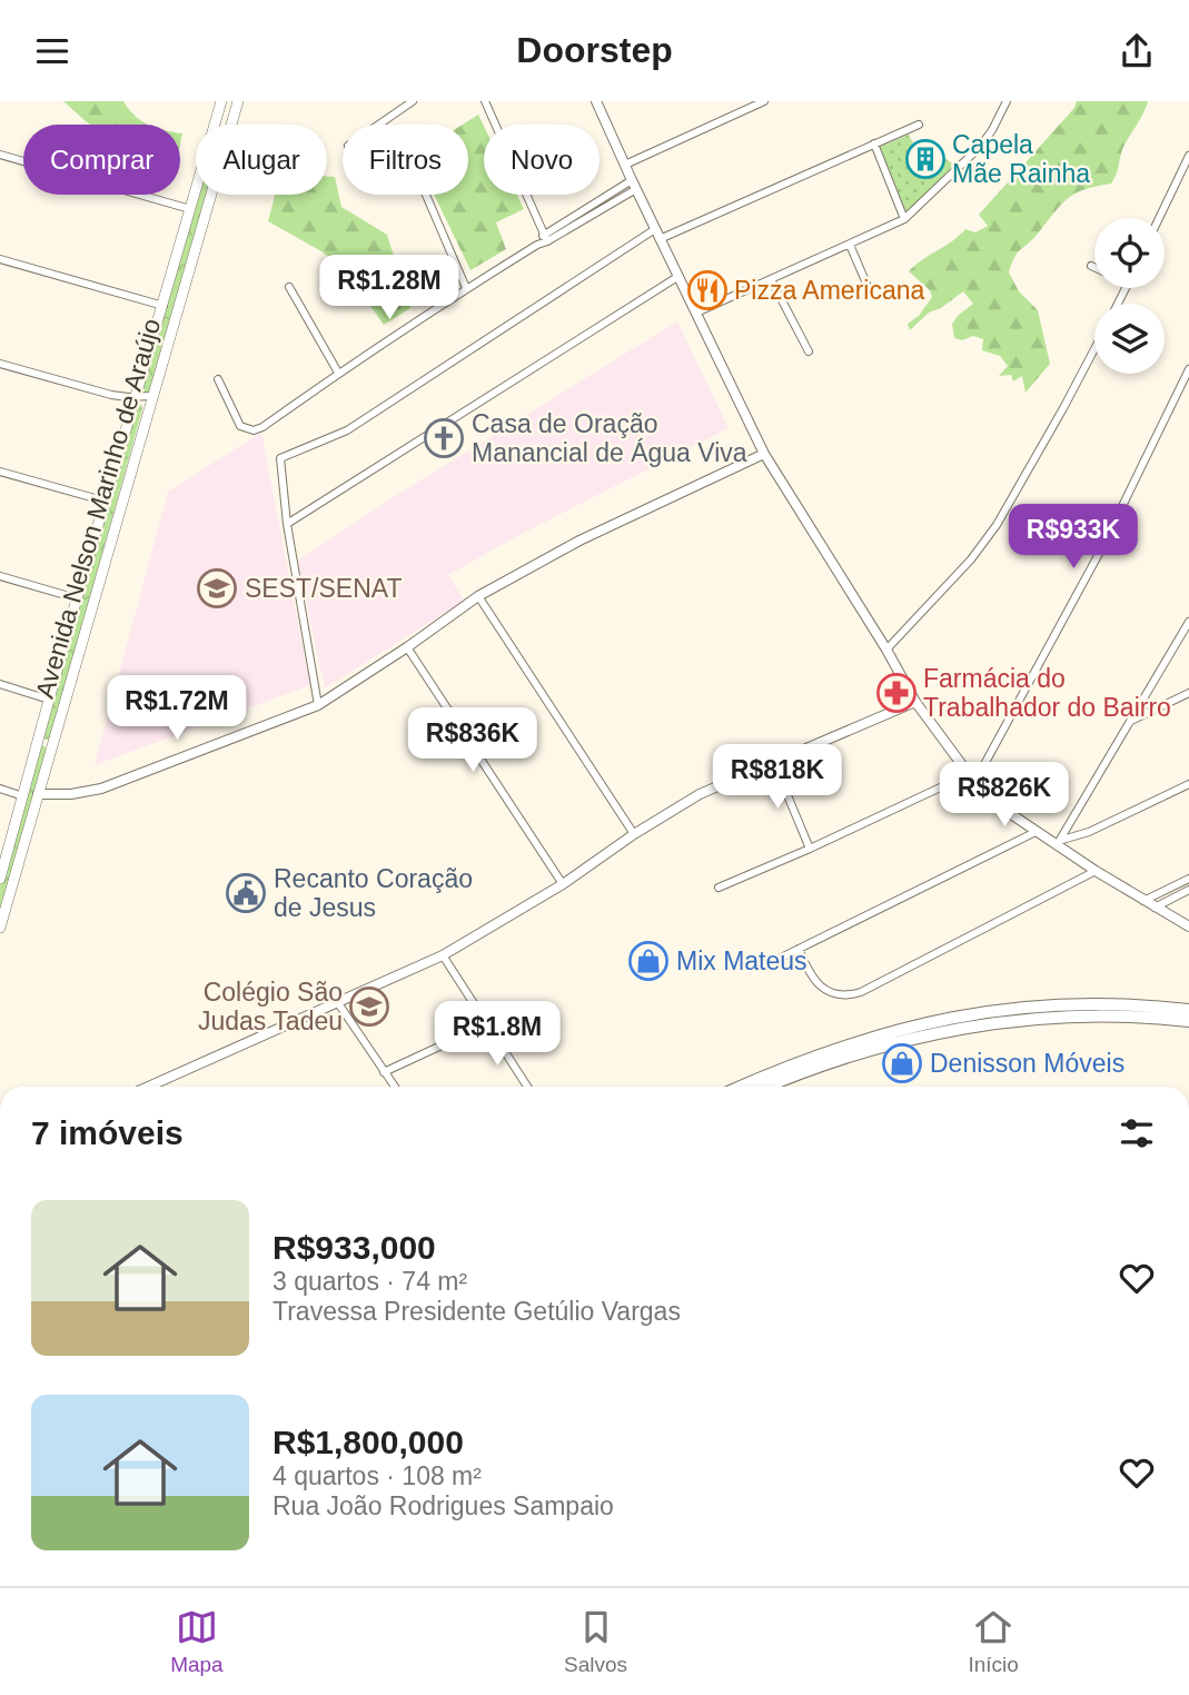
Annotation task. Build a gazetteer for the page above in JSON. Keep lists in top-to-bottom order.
{
  "streets": {
    "main road": ["Avenida Nelson Marinho de Araújo"]
  },
  "places": {
    "building": ["Capela Mãe Rainha"],
    "restaurant": ["Pizza Americana"],
    "church": ["Casa de Oração Manancial de Água Viva"],
    "school or university": ["SEST/SENAT", "Colégio São Judas Tadeu"],
    "pharmacy": ["Farmácia do Trabalhador do Bairro"],
    "public building": ["Recanto Coração de Jesus"],
    "shop": ["Mix Mateus", "Denisson Móveis"]
  },
  "page": {
    "header": "Doorstep",
    "chip": [
      "Comprar",
      "Alugar",
      "Filtros",
      "Novo"
    ],
    "price": [
      "R$1.28M",
      "R$933K",
      "R$1.72M",
      "R$836K",
      "R$818K",
      "R$826K",
      "R$1.8M"
    ],
    "heading": "7 imóveis",
    "list": [
      {
        "name": "R$933,000",
        "note": "3 quartos · 74 m² · Travessa Presidente Getúlio Vargas"
      },
      {
        "name": "R$1,800,000",
        "note": "4 quartos · 108 m² · Rua João Rodrigues Sampaio"
      }
    ],
    "tabs": ["Mapa", "Salvos", "Início"]
  }
}
